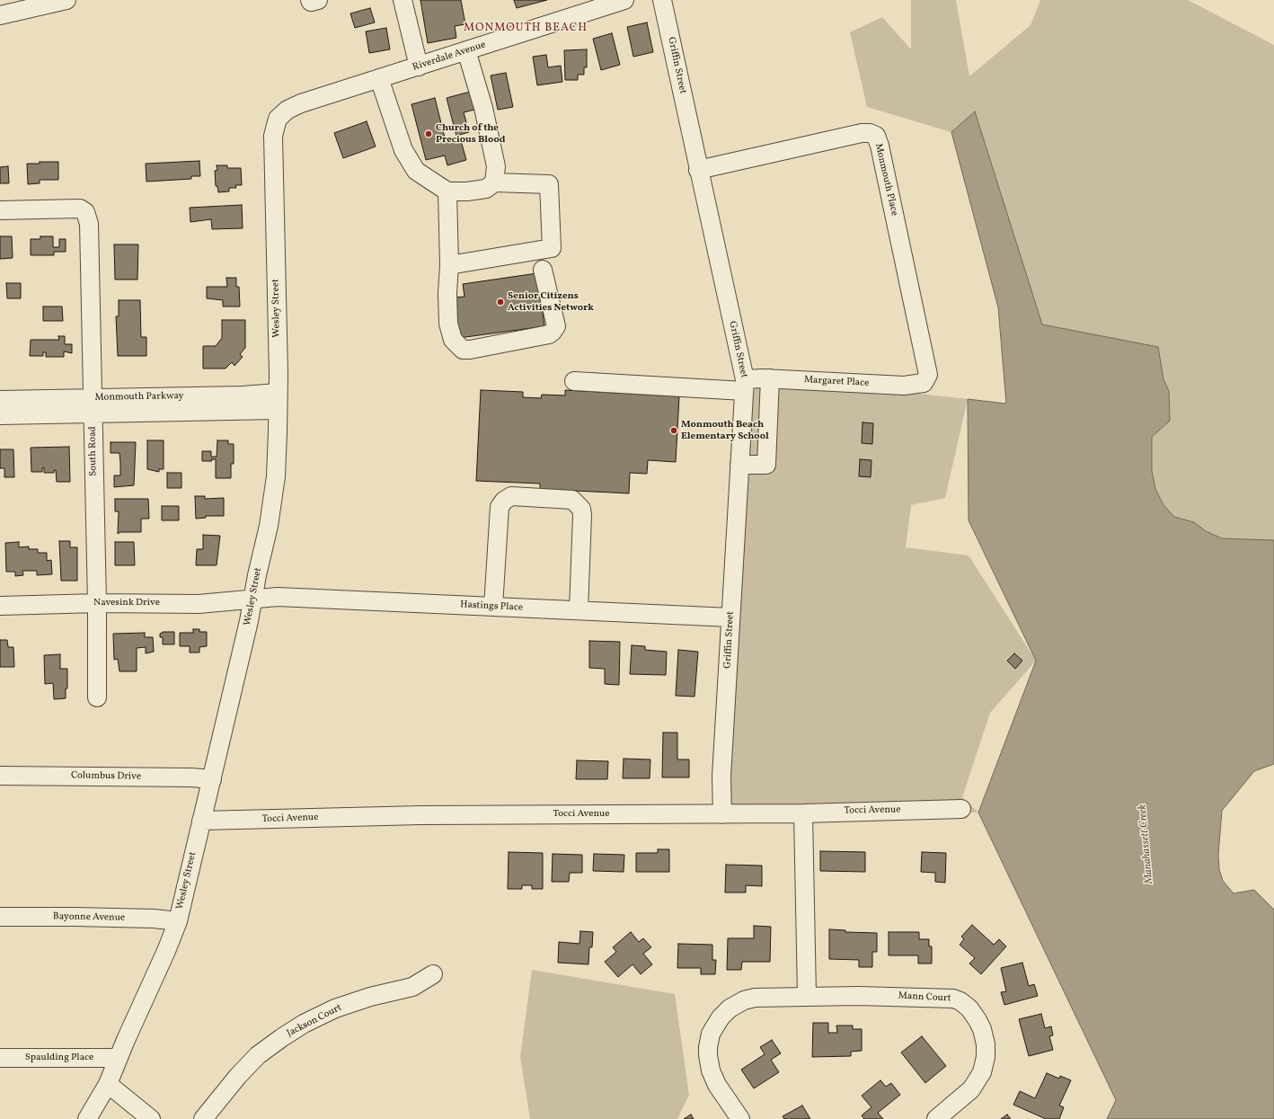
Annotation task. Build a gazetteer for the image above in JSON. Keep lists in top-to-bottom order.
{
  "streets": {
    "street": [
      "Riverdale Avenue",
      "Griffin Street",
      "Monmouth Place",
      "Wesley Street",
      "Margaret Place",
      "Monmouth Parkway",
      "South Road",
      "Navesink Drive",
      "Hastings Place",
      "Columbus Drive",
      "Tocci Avenue",
      "Bayonne Avenue",
      "Mann Court",
      "Jackson Court",
      "Spaulding Place"
    ]
  },
  "crossings": [
    ["Riverdale Avenue", "Wesley Street"],
    ["Griffin Street", "Monmouth Place"],
    ["Griffin Street", "Margaret Place"],
    ["Griffin Street", "Hastings Place"],
    ["Griffin Street", "Tocci Avenue"],
    ["Monmouth Place", "Margaret Place"],
    ["Wesley Street", "Monmouth Parkway"],
    ["Wesley Street", "Navesink Drive"],
    ["Wesley Street", "Hastings Place"],
    ["Wesley Street", "Columbus Drive"],
    ["Wesley Street", "Tocci Avenue"],
    ["Wesley Street", "Bayonne Avenue"],
    ["Wesley Street", "Spaulding Place"],
    ["Monmouth Parkway", "South Road"],
    ["South Road", "Navesink Drive"],
    ["Navesink Drive", "Hastings Place"]
  ],
  "districts": ["MONMOUTH BEACH"],
  "water": ["Manahassett Creek"],
  "places": ["Church of the Precious Blood", "Senior Citizens Activities Network", "Monmouth Beach Elementary School"]
}
